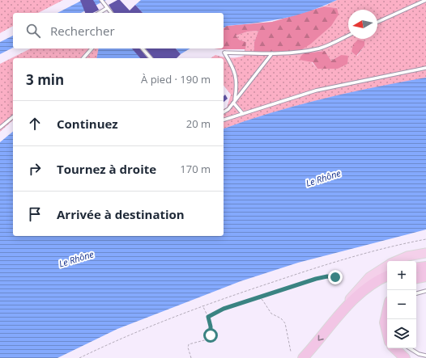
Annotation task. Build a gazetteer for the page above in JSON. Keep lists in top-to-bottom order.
{
  "water": ["Le Rhône"],
  "north": "left",
  "page": {
    "search": "Rechercher",
    "heading": ["3 min", "À pied · 190 m"],
    "list": [
      ["Continuez", "20 m"],
      ["Tournez à droite", "170 m"],
      "Arrivée à destination"
    ],
    "map_buttons": ["+", "−"]
  }
}
